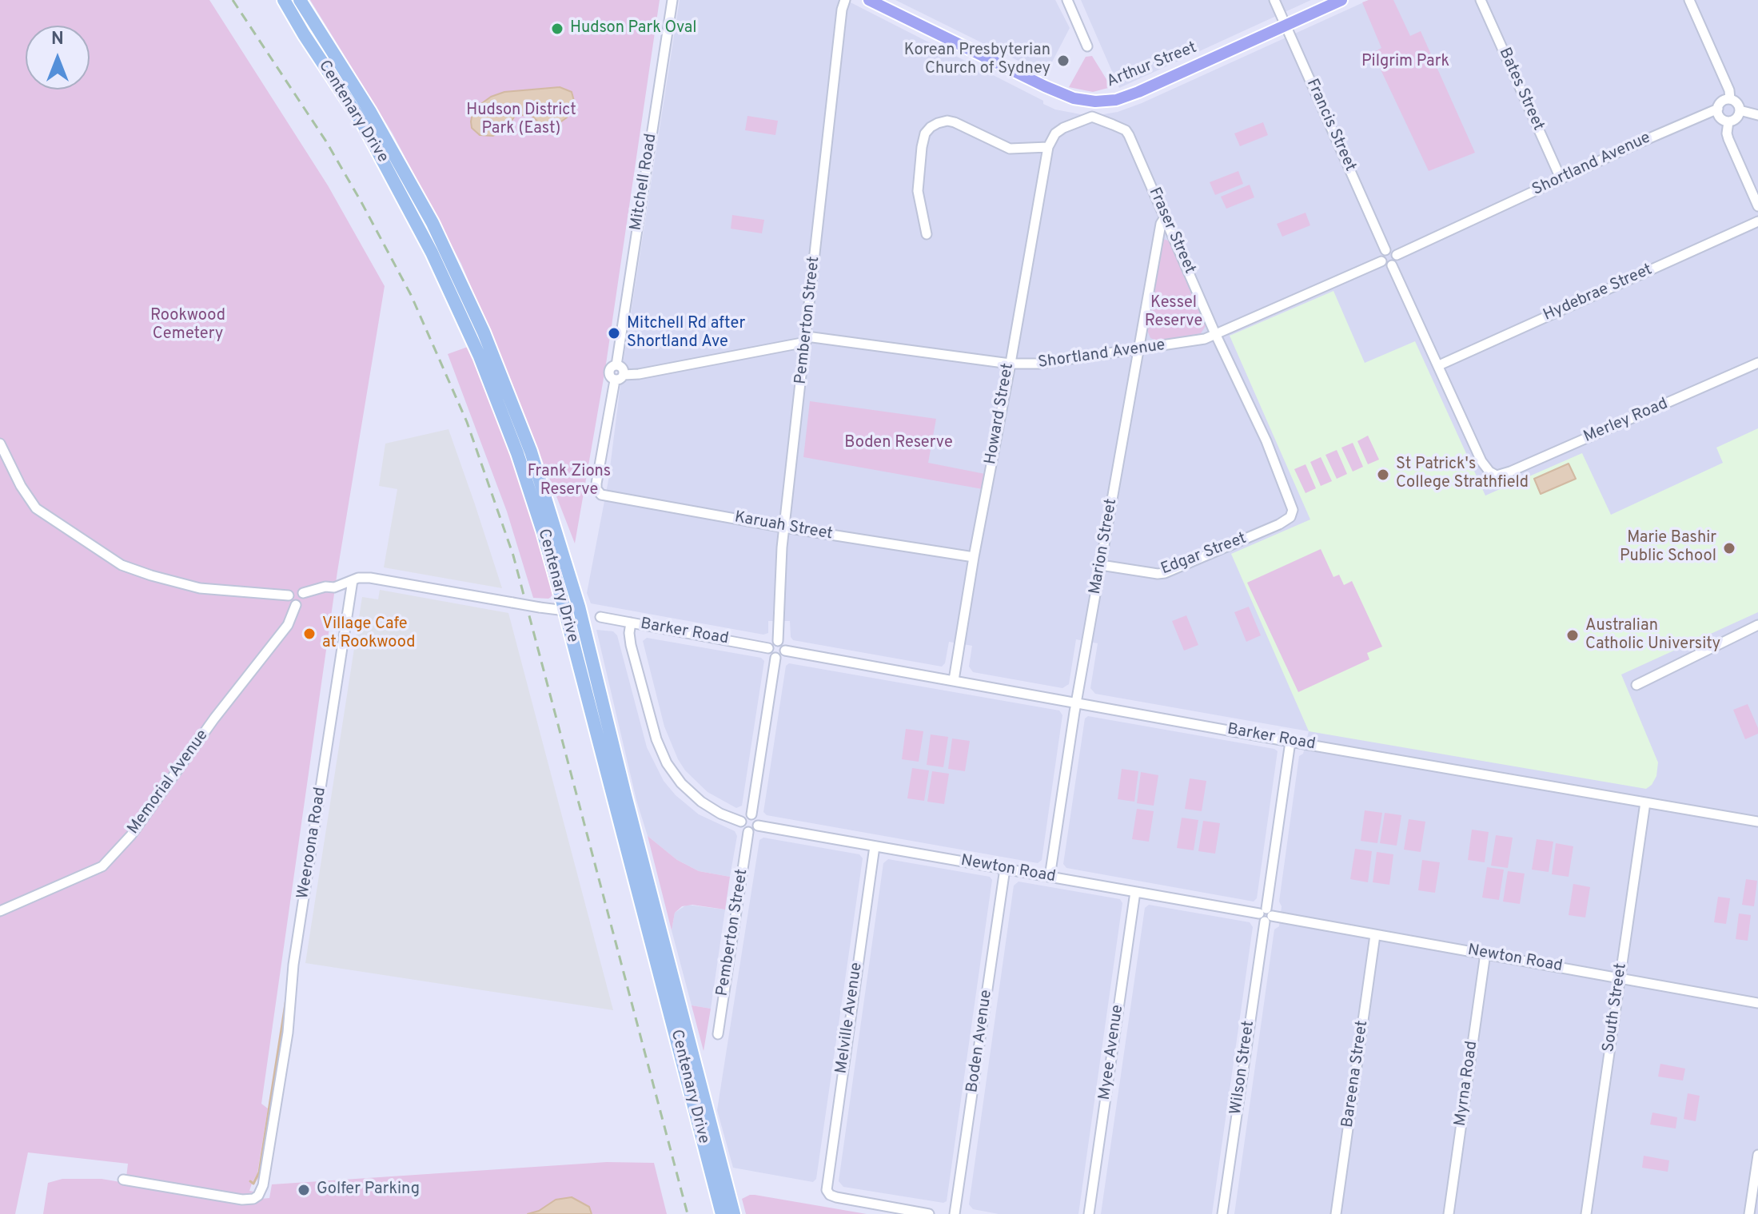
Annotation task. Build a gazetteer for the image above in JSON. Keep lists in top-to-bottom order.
{
  "streets": {
    "highway": ["Centenary Drive"],
    "main road": ["Arthur Street"],
    "street": [
      "Bates Street",
      "Francis Street",
      "Shortland Avenue",
      "Mitchell Road",
      "Fraser Street",
      "Hydebrae Street",
      "Pemberton Street",
      "Howard Street",
      "Merley Road",
      "Karuah Street",
      "Marion Street",
      "Edgar Street",
      "Barker Road",
      "Memorial Avenue",
      "Weeroona Road",
      "Newton Road",
      "South Street",
      "Melville Avenue",
      "Boden Avenue",
      "Myee Avenue",
      "Wilson Street",
      "Bareena Street",
      "Myrna Road"
    ]
  },
  "crossings": [
    ["Arthur Street", "Francis Street"],
    ["Bates Street", "Shortland Avenue"],
    ["Francis Street", "Shortland Avenue"],
    ["Shortland Avenue", "Mitchell Road"],
    ["Shortland Avenue", "Fraser Street"],
    ["Shortland Avenue", "Pemberton Street"],
    ["Shortland Avenue", "Howard Street"],
    ["Shortland Avenue", "Karuah Street"],
    ["Shortland Avenue", "Marion Street"],
    ["Mitchell Road", "Karuah Street"],
    ["Fraser Street", "Howard Street"],
    ["Fraser Street", "Marion Street"],
    ["Fraser Street", "Edgar Street"],
    ["Hydebrae Street", "Merley Road"],
    ["Pemberton Street", "Karuah Street"],
    ["Pemberton Street", "Barker Road"],
    ["Pemberton Street", "Newton Road"],
    ["Howard Street", "Karuah Street"],
    ["Howard Street", "Barker Road"],
    ["Marion Street", "Edgar Street"],
    ["Marion Street", "Barker Road"],
    ["Marion Street", "Newton Road"],
    ["Barker Road", "South Street"],
    ["Barker Road", "Wilson Street"],
    ["Newton Road", "South Street"],
    ["Newton Road", "Melville Avenue"],
    ["Newton Road", "Boden Avenue"],
    ["Newton Road", "Myee Avenue"],
    ["Newton Road", "Wilson Street"],
    ["Newton Road", "Bareena Street"],
    ["Newton Road", "Myrna Road"]
  ],
  "parks": [
    "Pilgrim Park",
    "Hudson District Park (East)",
    "Kessel Reserve",
    "Rookwood Cemetery",
    "Boden Reserve",
    "Frank Zions Reserve"
  ],
  "places": [
    "Hudson Park Oval",
    "Korean Presbyterian Church of Sydney",
    "Mitchell Rd after Shortland Ave",
    "St Patrick's College Strathfield",
    "Marie Bashir Public School",
    "Village Cafe at Rookwood",
    "Australian Catholic University",
    "Golfer Parking"
  ],
  "north": "top"
}
